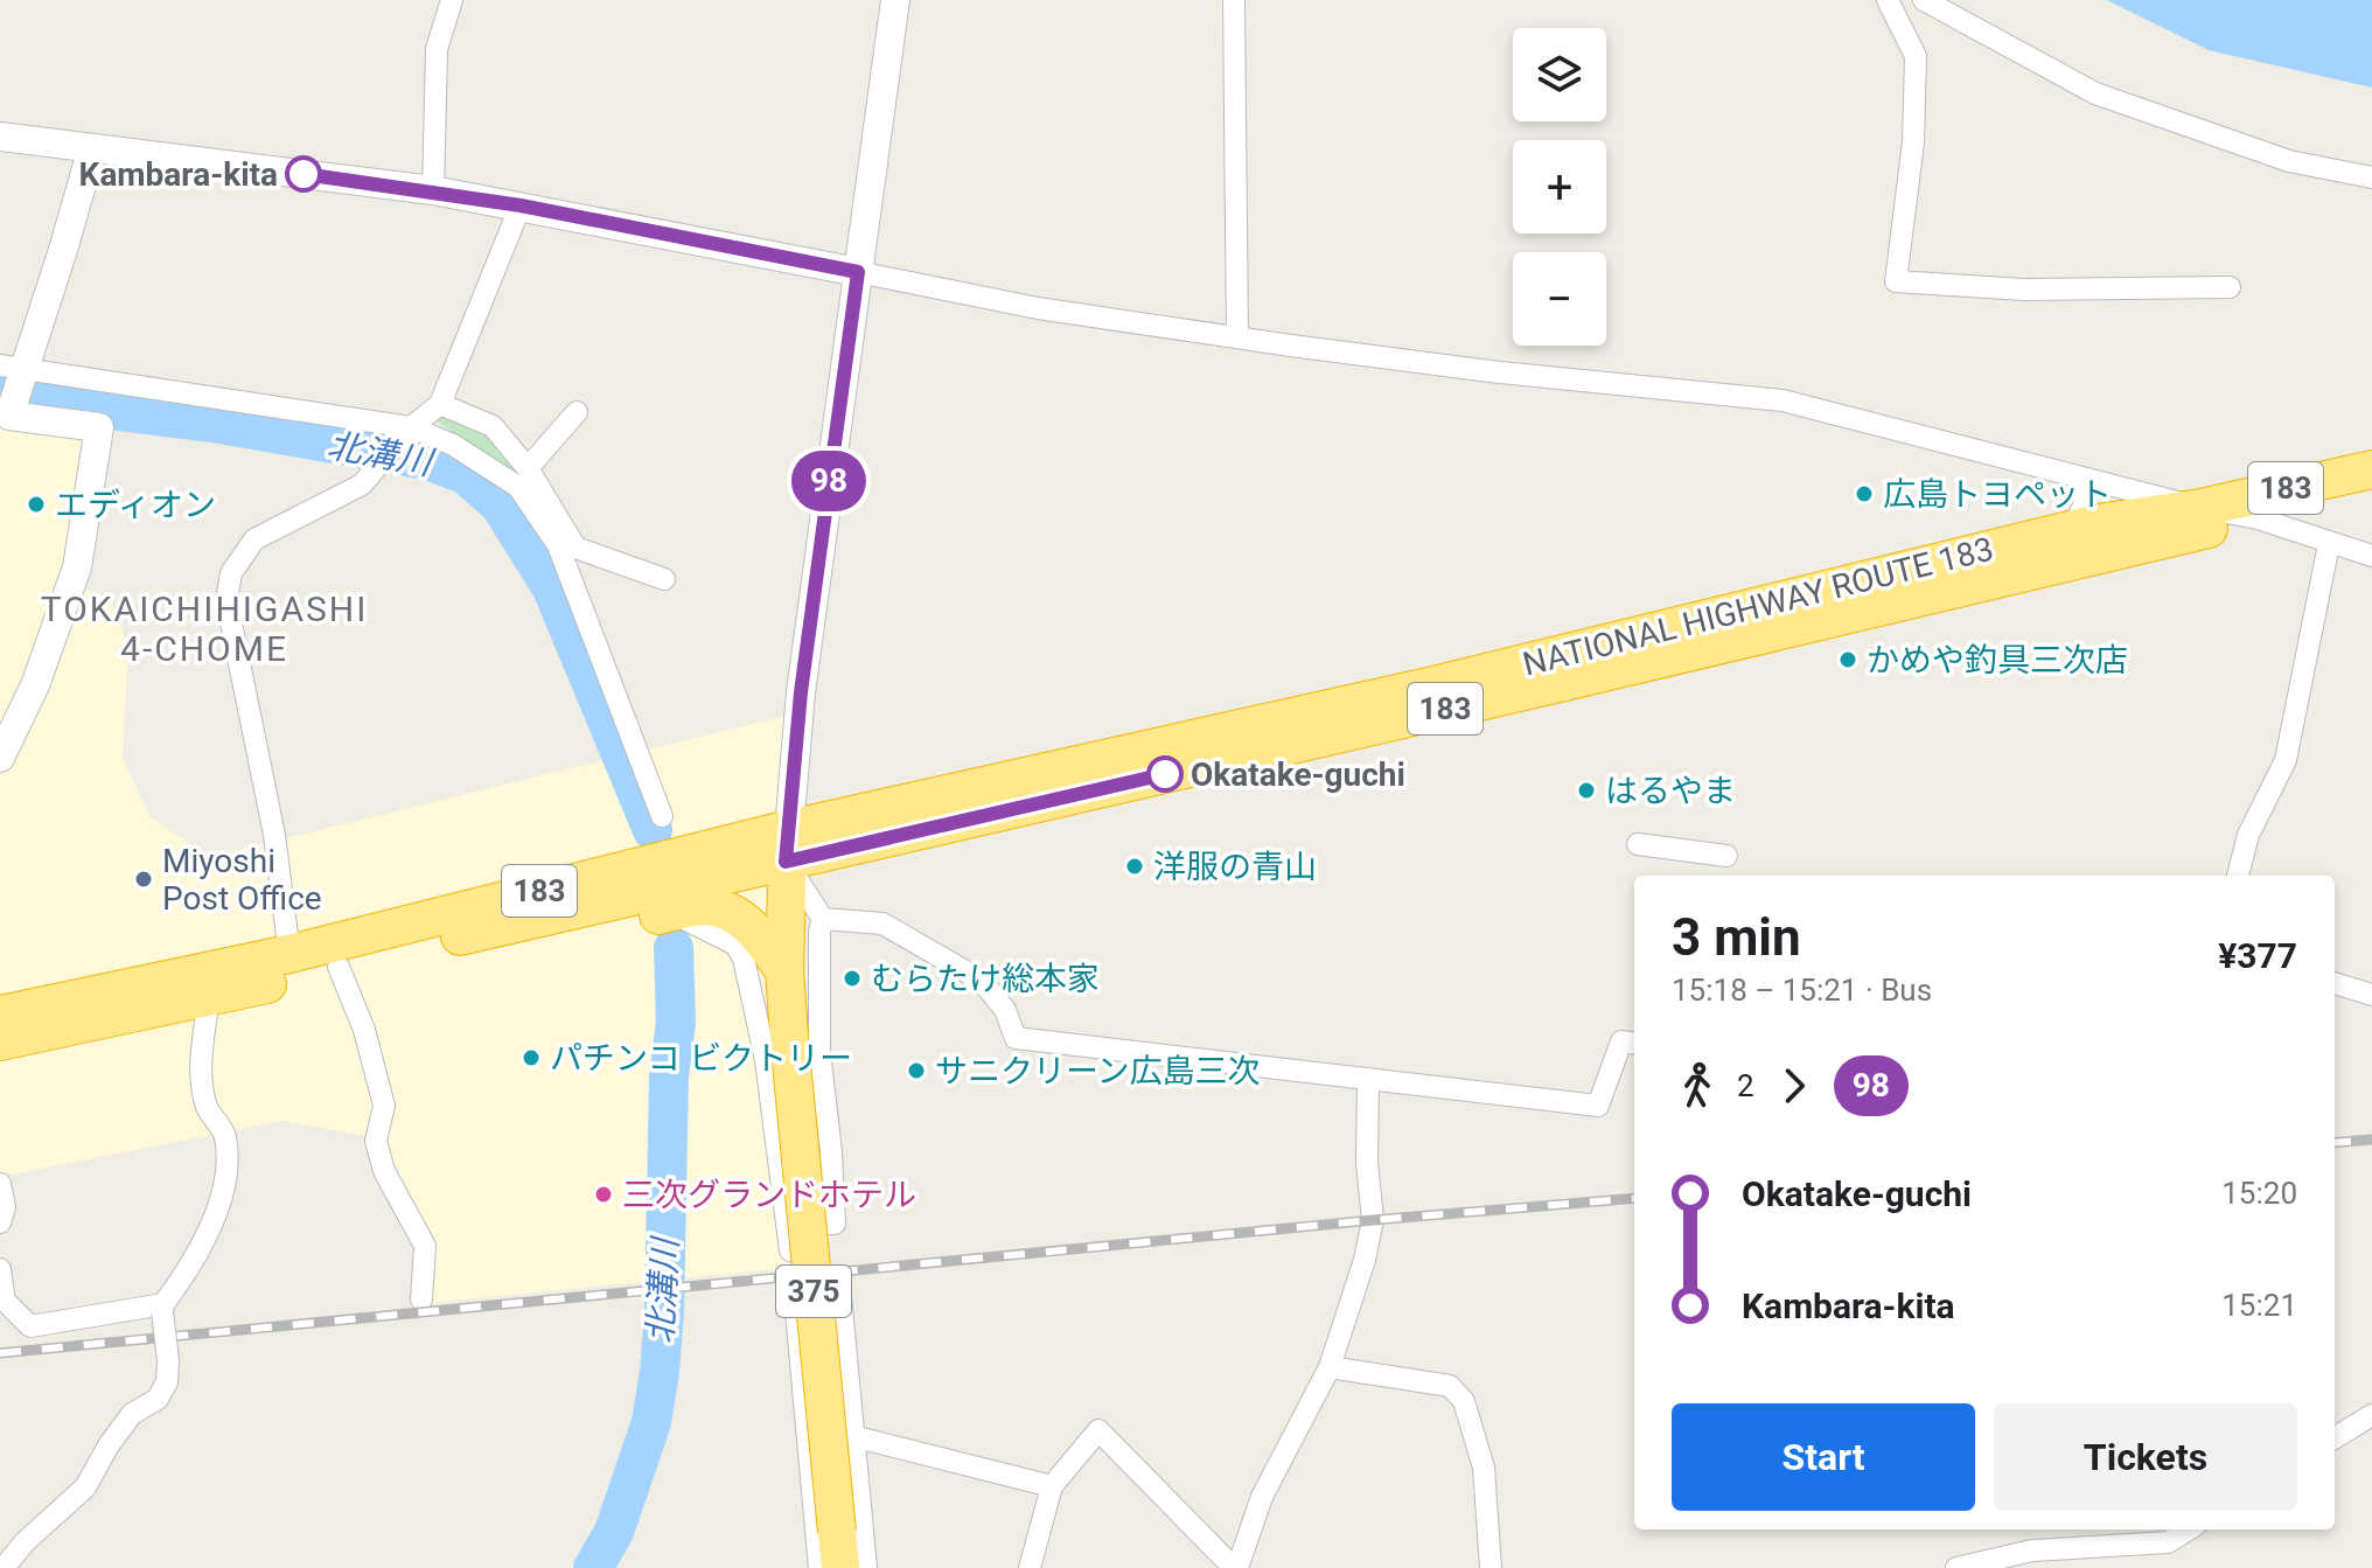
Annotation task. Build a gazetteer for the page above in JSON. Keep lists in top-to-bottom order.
{
  "streets": {
    "highway": ["183", "NATIONAL HIGHWAY ROUTE 183", "375"]
  },
  "crossings": [
    ["NATIONAL HIGHWAY ROUTE 183", "375"]
  ],
  "districts": ["TOKAICHIHIGASHI 4-CHOME"],
  "water": ["北溝川"],
  "places": [
    "Kambara-kita",
    "広島トヨペット",
    "エディオン",
    "かめや釣具三次店",
    "Okatake-guchi",
    "はるやま",
    "洋服の青山",
    "Miyoshi Post Office",
    "むらたけ総本家",
    "パチンコ ビクトリー",
    "サニクリーン広島三次",
    "三次グランドホテル"
  ],
  "lines": ["bus line 98"],
  "page": {
    "on_map": "98",
    "map_buttons": ["+", "−"],
    "heading": ["3 min", "15:18 – 15:21 · Bus", "¥377"],
    "legs": ["2", "98"],
    "list": [
      {
        "name": "Okatake-guchi",
        "value": "15:20"
      },
      {
        "name": "Kambara-kita",
        "value": "15:21"
      }
    ],
    "buttons": ["Start", "Tickets"]
  }
}
